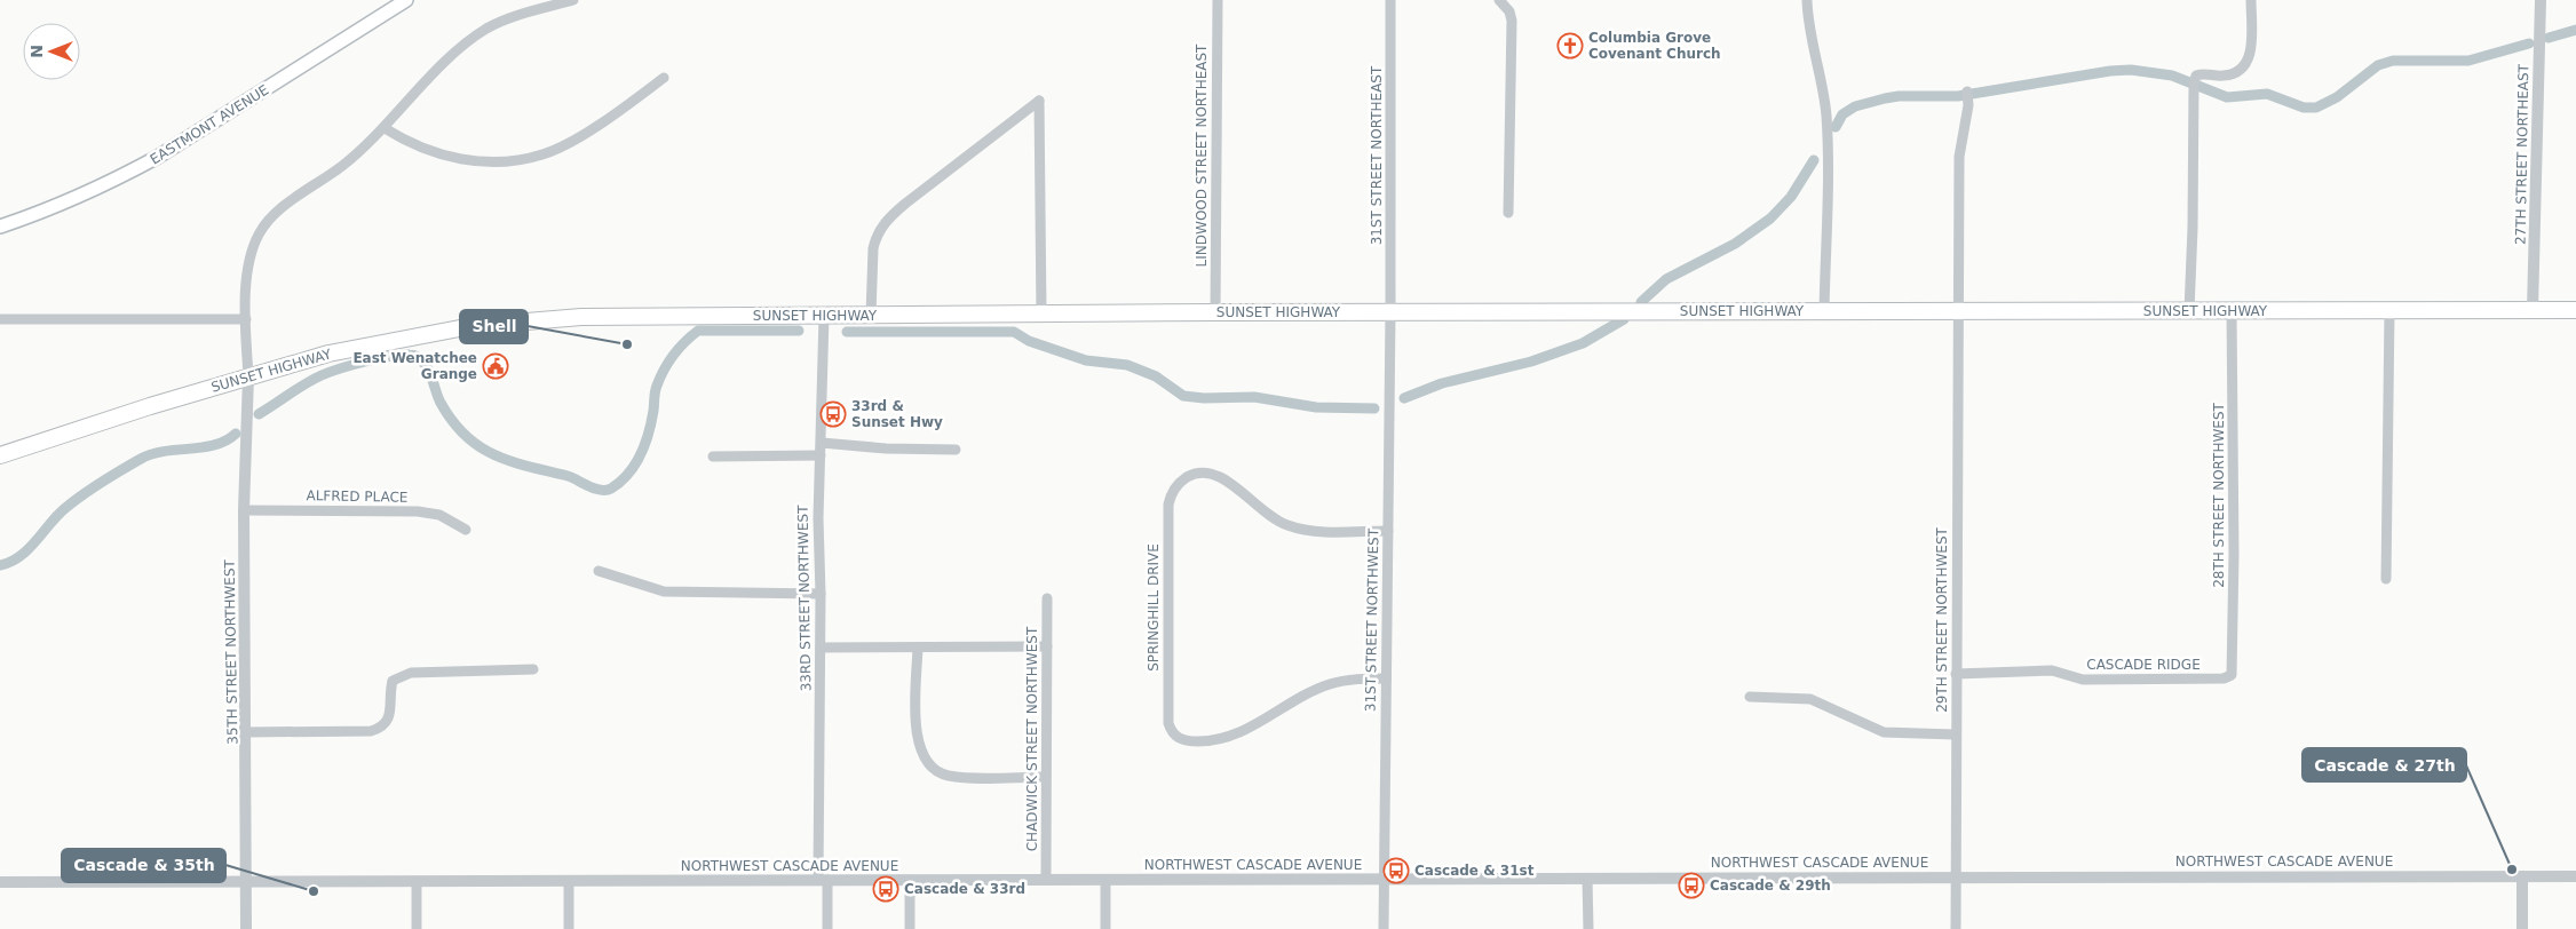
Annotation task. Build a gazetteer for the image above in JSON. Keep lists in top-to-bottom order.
{
  "streets": {
    "highway": ["SUNSET HIGHWAY"],
    "main road": ["EASTMONT AVENUE"],
    "street": [
      "27TH STREET NORTHEAST",
      "LINDWOOD STREET NORTHEAST",
      "31ST STREET NORTHEAST",
      "28TH STREET NORTHWEST",
      "ALFRED PLACE",
      "33RD STREET NORTHWEST",
      "SPRINGHILL DRIVE",
      "31ST STREET NORTHWEST",
      "29TH STREET NORTHWEST",
      "35TH STREET NORTHWEST",
      "CASCADE RIDGE",
      "CHADWICK STREET NORTHWEST",
      "NORTHWEST CASCADE AVENUE"
    ]
  },
  "crossings": [
    ["27TH STREET NORTHEAST", "SUNSET HIGHWAY"],
    ["LINDWOOD STREET NORTHEAST", "SUNSET HIGHWAY"],
    ["31ST STREET NORTHEAST", "SUNSET HIGHWAY"],
    ["31ST STREET NORTHEAST", "31ST STREET NORTHWEST"],
    ["SUNSET HIGHWAY", "28TH STREET NORTHWEST"],
    ["SUNSET HIGHWAY", "33RD STREET NORTHWEST"],
    ["SUNSET HIGHWAY", "31ST STREET NORTHWEST"],
    ["SUNSET HIGHWAY", "29TH STREET NORTHWEST"],
    ["SUNSET HIGHWAY", "35TH STREET NORTHWEST"],
    ["28TH STREET NORTHWEST", "CASCADE RIDGE"],
    ["ALFRED PLACE", "35TH STREET NORTHWEST"],
    ["33RD STREET NORTHWEST", "NORTHWEST CASCADE AVENUE"],
    ["SPRINGHILL DRIVE", "31ST STREET NORTHWEST"],
    ["31ST STREET NORTHWEST", "NORTHWEST CASCADE AVENUE"],
    ["29TH STREET NORTHWEST", "CASCADE RIDGE"],
    ["29TH STREET NORTHWEST", "NORTHWEST CASCADE AVENUE"],
    ["35TH STREET NORTHWEST", "NORTHWEST CASCADE AVENUE"],
    ["CHADWICK STREET NORTHWEST", "NORTHWEST CASCADE AVENUE"]
  ],
  "places": {
    "church": ["Columbia Grove Covenant Church"],
    "other": ["Shell", "Cascade & 27th", "Cascade & 35th"],
    "public building": ["East Wenatchee Grange"],
    "bus stop": [
      "33rd & Sunset Hwy",
      "Cascade & 31st",
      "Cascade & 29th",
      "Cascade & 33rd"
    ]
  },
  "north": "left"
}
